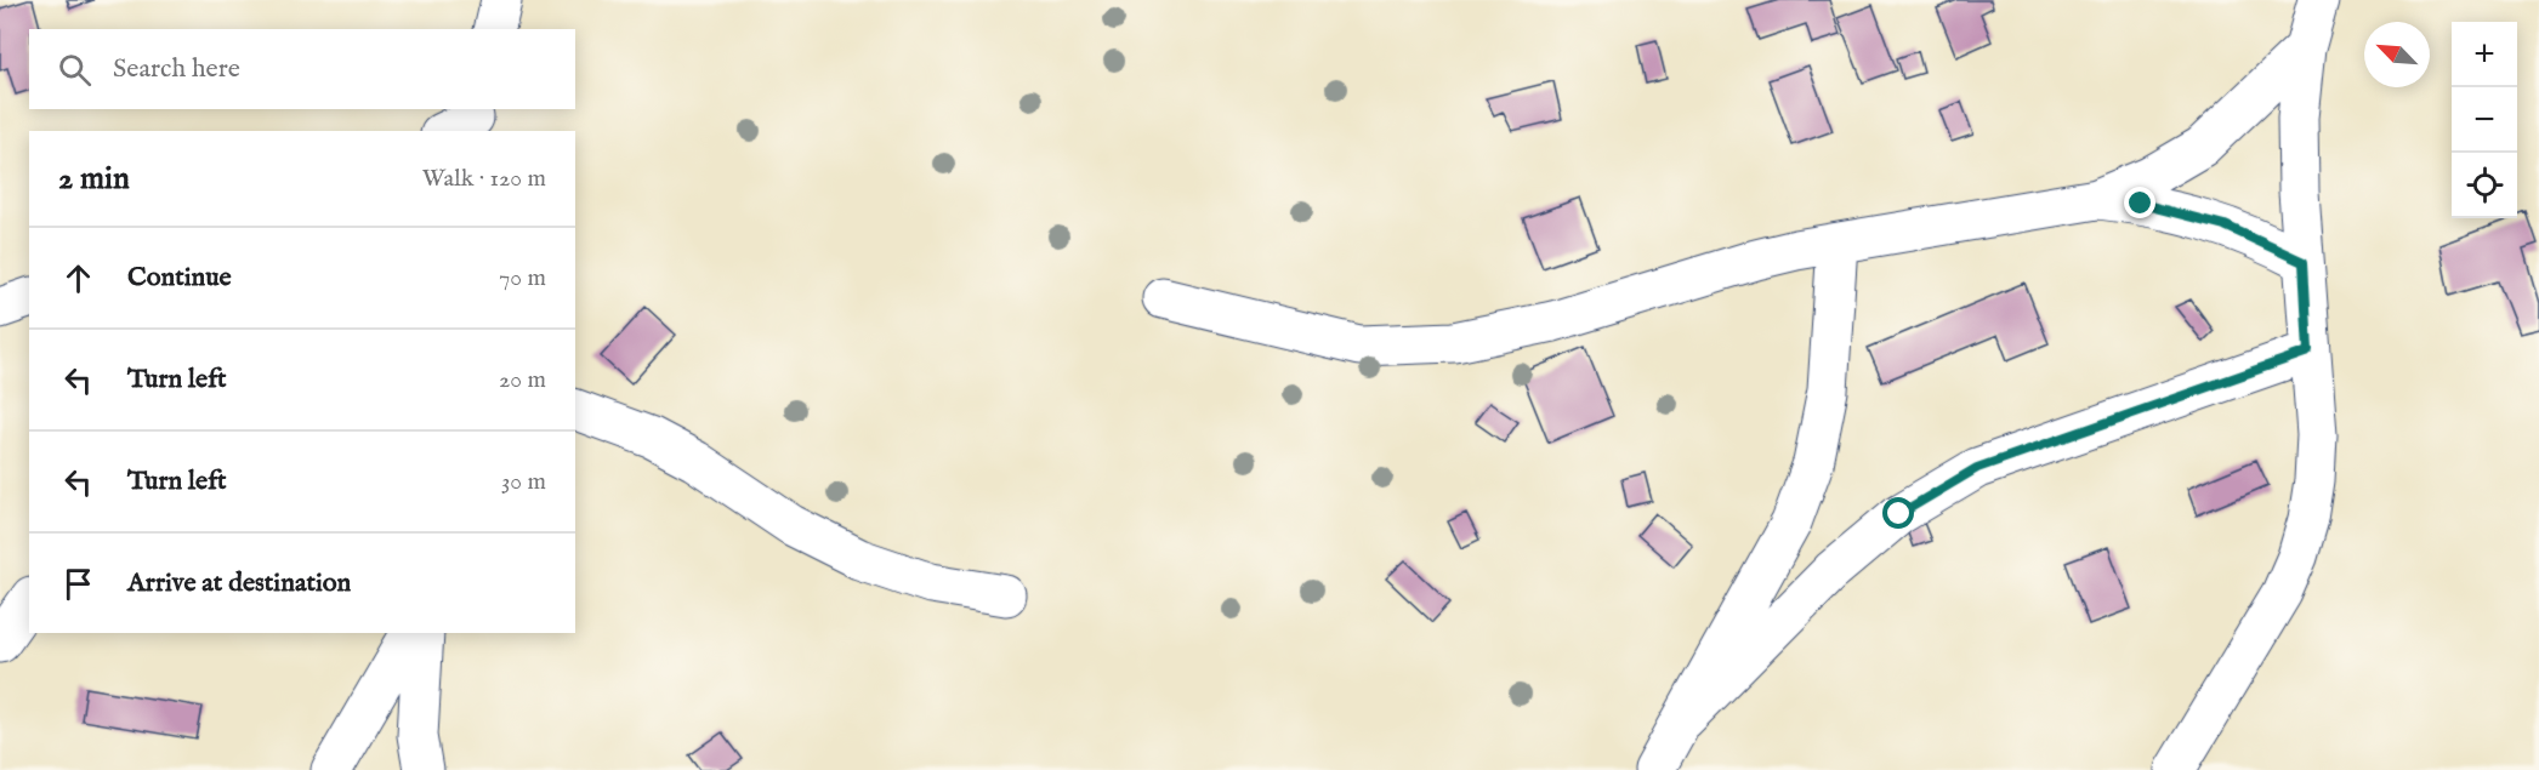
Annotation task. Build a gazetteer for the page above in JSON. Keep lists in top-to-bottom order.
{
  "north": "top left",
  "page": {
    "map_buttons": ["+", "−"],
    "search": "Search here",
    "heading": ["2 min", "Walk · 120 m"],
    "list": [
      ["Continue", "70 m"],
      ["Turn left", "20 m"],
      ["Turn left", "30 m"],
      "Arrive at destination"
    ]
  }
}
